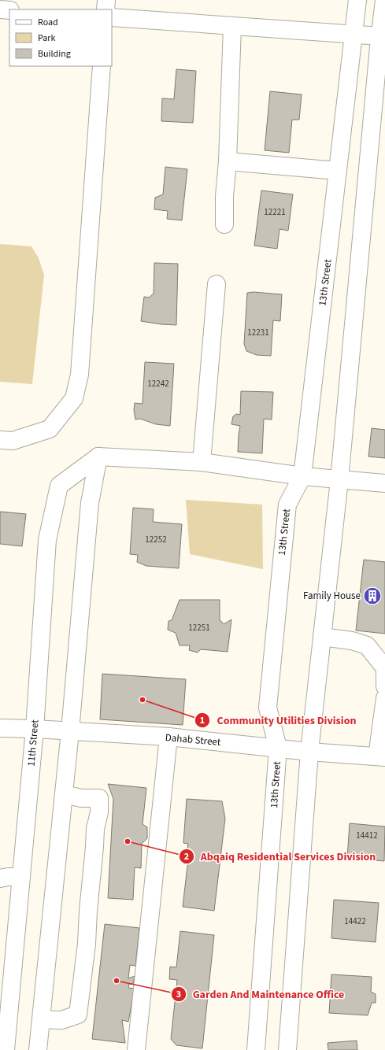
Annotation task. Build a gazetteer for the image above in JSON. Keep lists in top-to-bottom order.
{
  "streets": {
    "street": ["13th Street", "Dahab Street", "11th Street"]
  },
  "crossings": [
    ["13th Street", "Dahab Street"],
    ["Dahab Street", "11th Street"]
  ],
  "places": {
    "building": ["Family House"],
    "other": ["Community Utilities Division", "Abqaiq Residential Services Division", "Garden And Maintenance Office"]
  },
  "house_numbers": [
    "12221",
    "12231",
    "12242",
    "12252",
    "12251",
    "14412",
    "14422"
  ],
  "legend": ["Road", "Park", "Building"]
}
